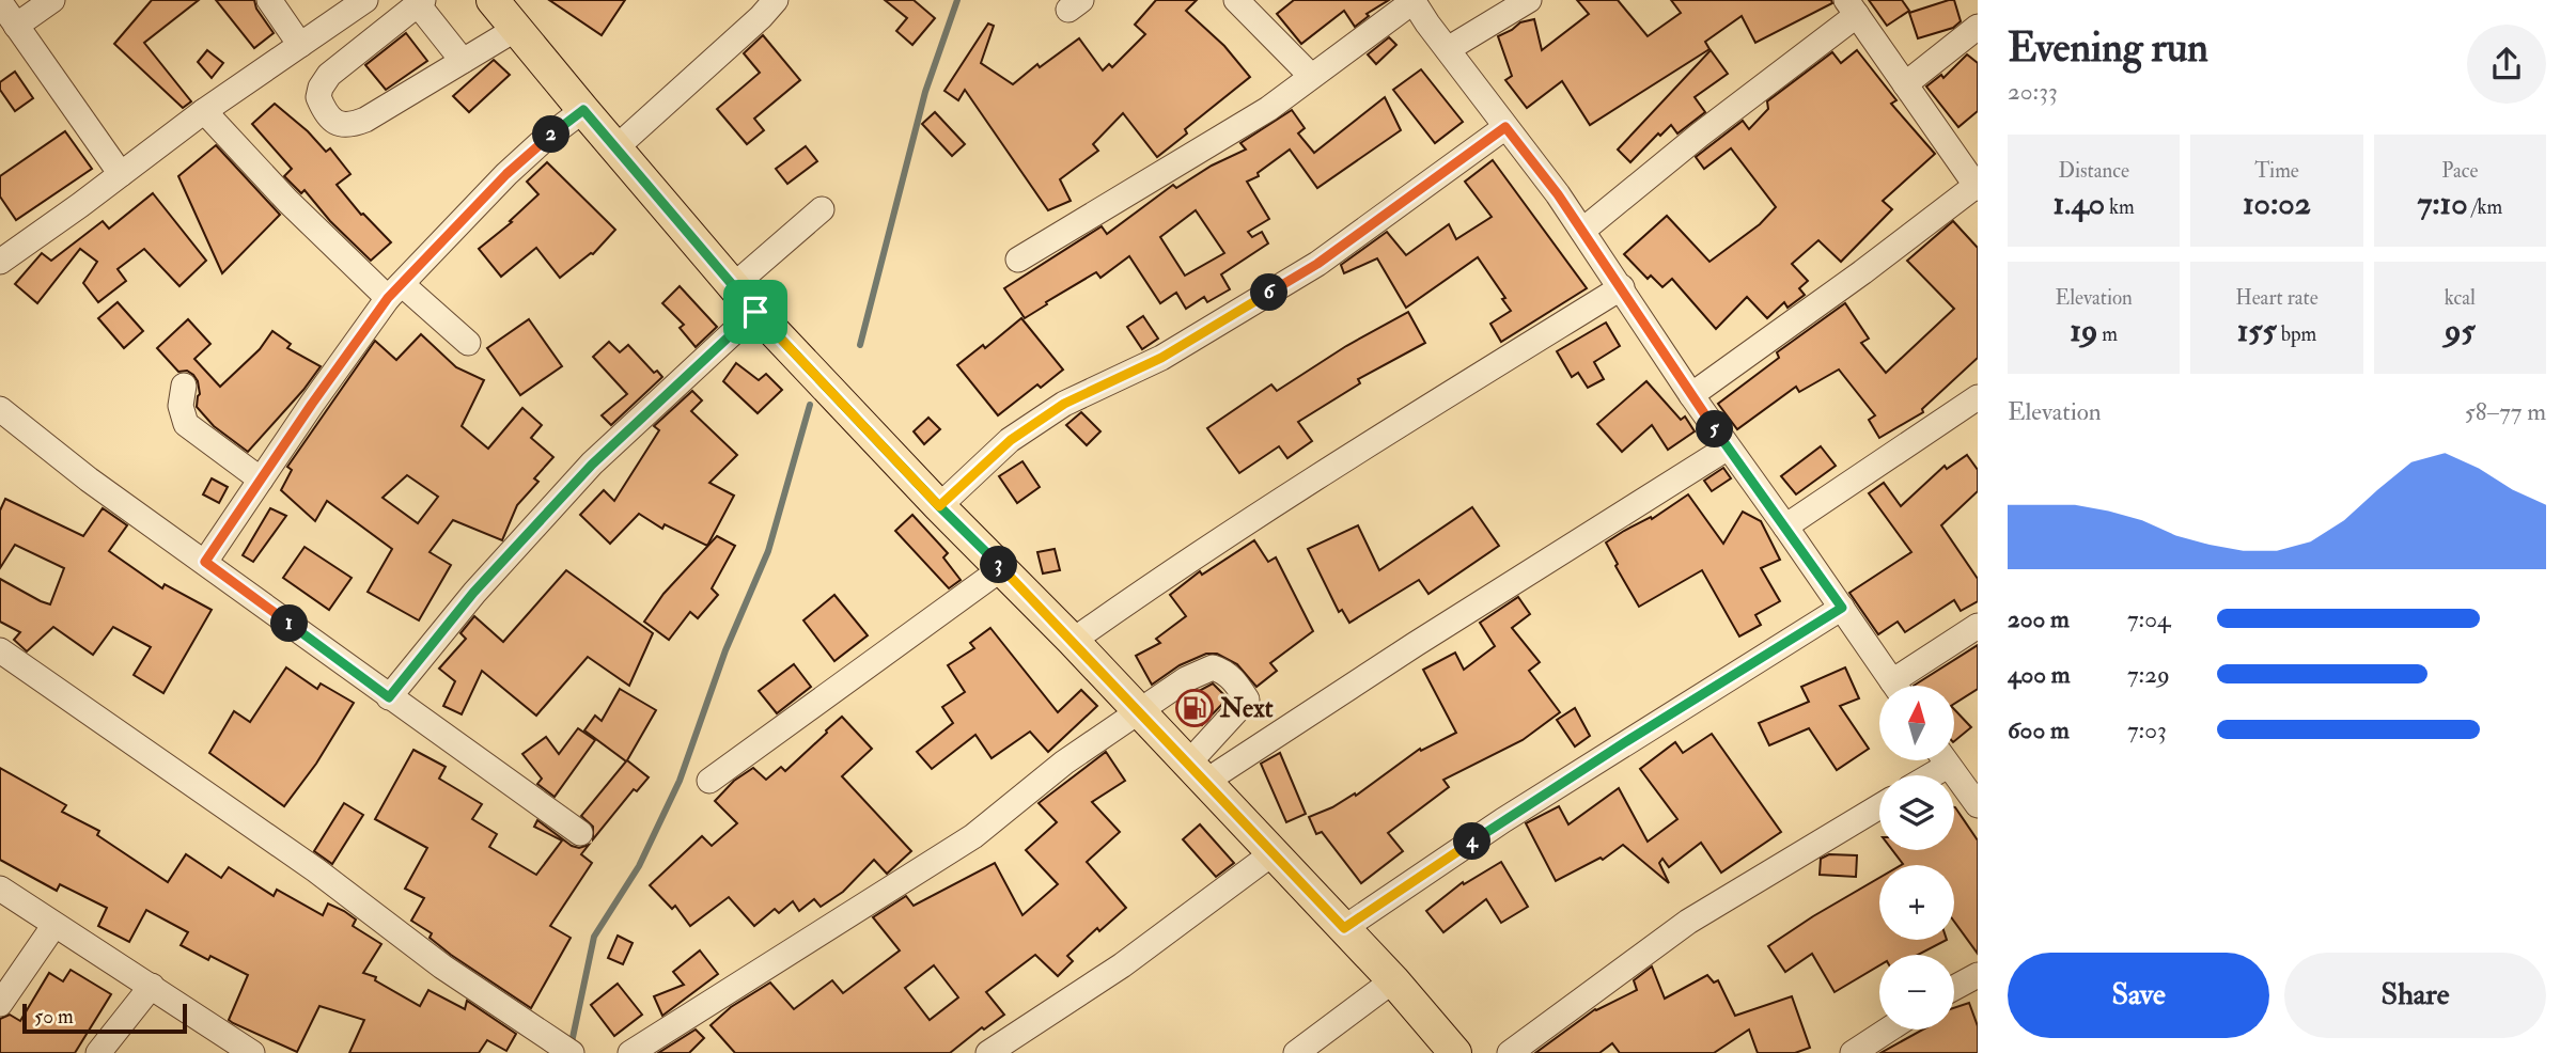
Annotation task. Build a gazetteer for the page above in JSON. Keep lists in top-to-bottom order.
{
  "places": {
    "fuel station": ["Next"]
  },
  "scale_bar": "50 m",
  "north": "top",
  "page": {
    "heading": ["Evening run", "20:33"],
    "pins": [
      "2",
      "6",
      "5",
      "3",
      "1",
      "4"
    ],
    "stats": [
      ["Distance", "1.40 km"],
      ["Time", "10:02"],
      ["Pace", "7:10 /km"],
      ["Elevation", "19 m"],
      ["Heart rate", "155 bpm"],
      ["kcal", "95"]
    ],
    "chart": ["Elevation", "58–77 m"],
    "list": [
      {
        "name": "200 m",
        "note": "7:04"
      },
      {
        "name": "400 m",
        "note": "7:29"
      },
      {
        "name": "600 m",
        "note": "7:03"
      }
    ],
    "map_buttons": ["+", "−"],
    "buttons": ["Save", "Share"],
    "scale": "50 m"
  }
}
